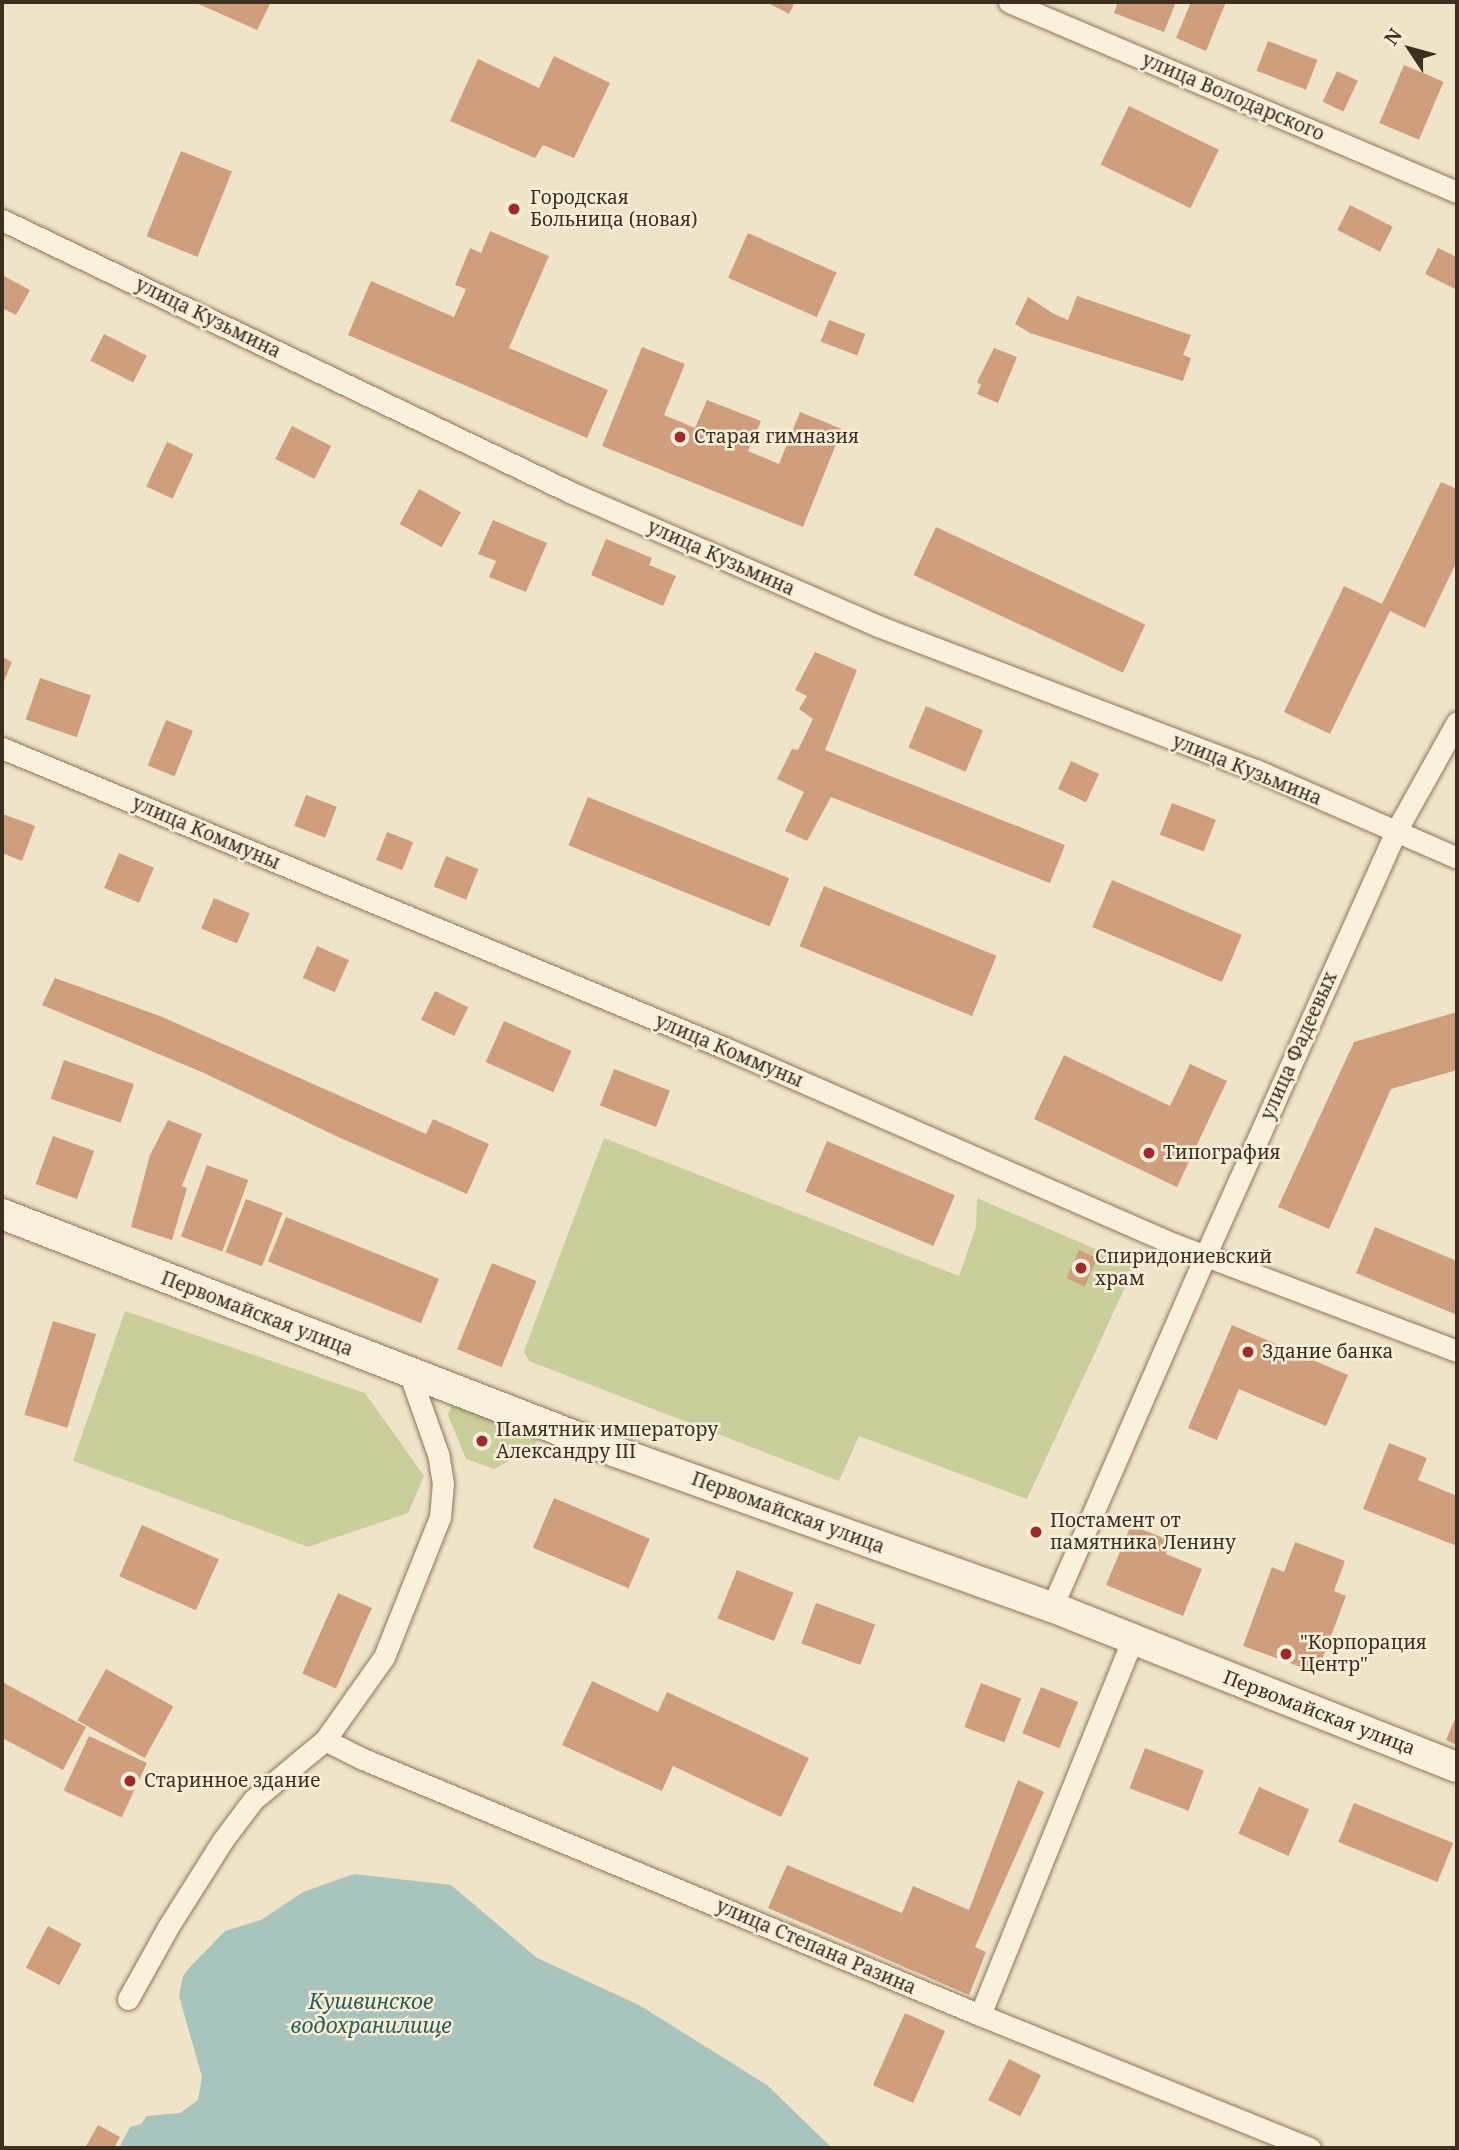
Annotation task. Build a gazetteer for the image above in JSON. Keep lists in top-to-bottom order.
{
  "streets": {
    "main road": ["Первомайская улица"],
    "street": [
      "улица Володарского",
      "улица Кузьмина",
      "улица Коммуны",
      "улица Фадеевых",
      "улица Степана Разина"
    ]
  },
  "crossings": [
    ["улица Кузьмина", "улица Фадеевых"],
    ["улица Коммуны", "улица Фадеевых"],
    ["улица Фадеевых", "Первомайская улица"]
  ],
  "water": ["Кушвинское водохранилище"],
  "places": [
    "Городская Больница (новая)",
    "Старая гимназия",
    "Типография",
    "Спиридониевский храм",
    "Здание банка",
    "Памятник императору Александру III",
    "Постамент от памятника Ленину",
    "\"Корпорация Центр\"",
    "Старинное здание"
  ],
  "north": "top left"
}
